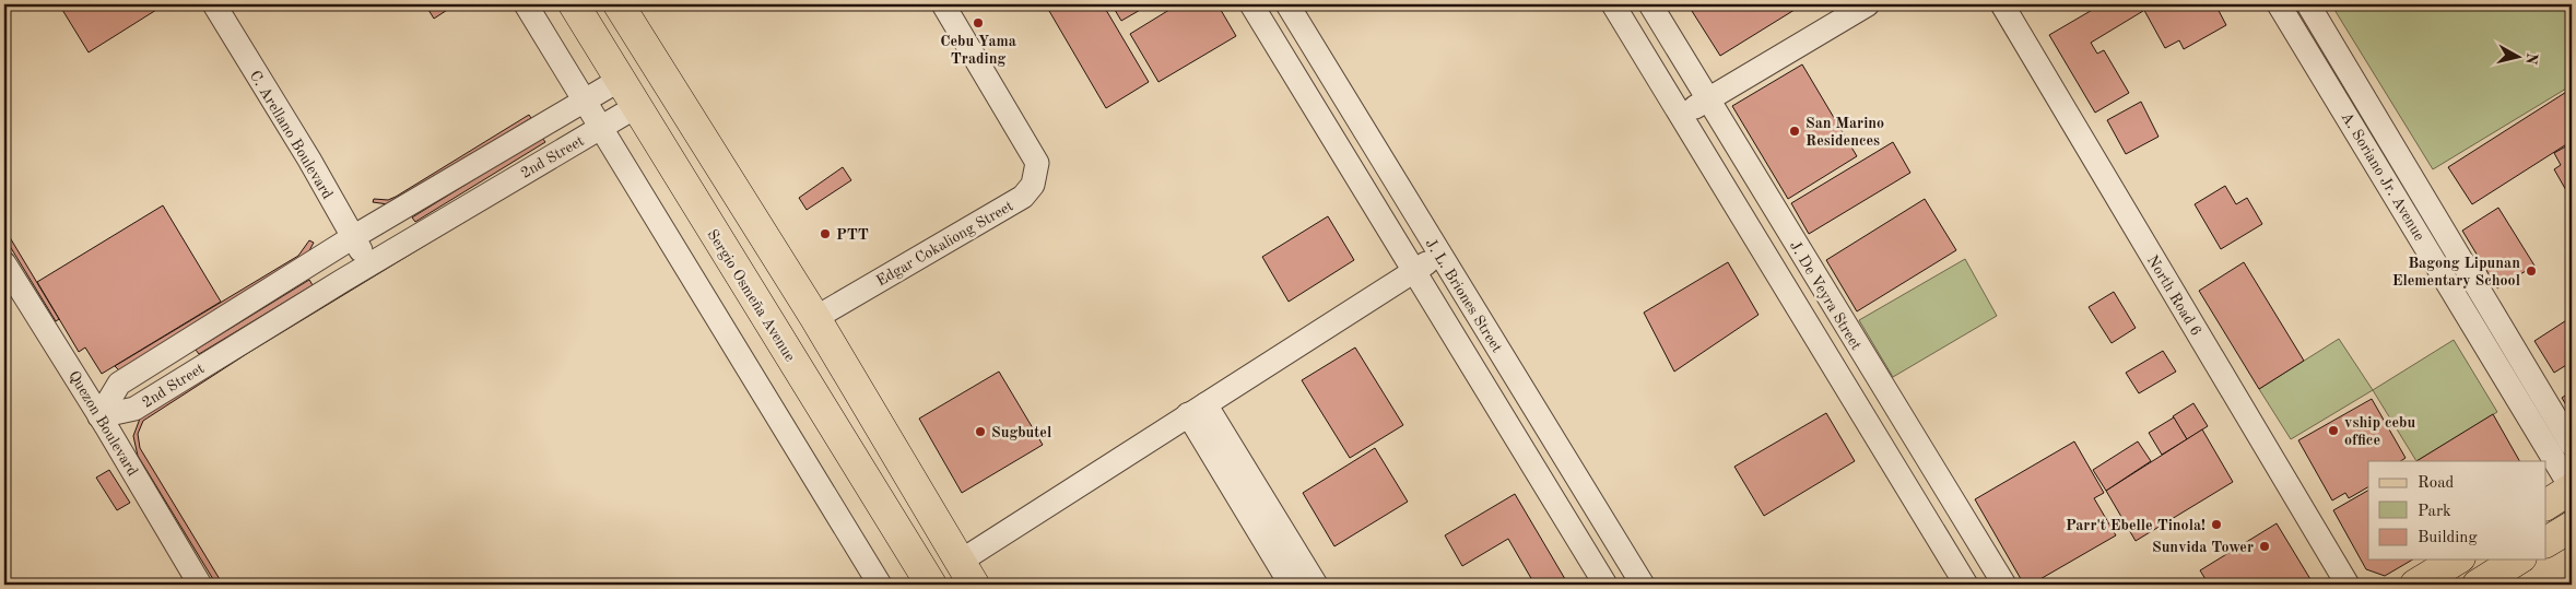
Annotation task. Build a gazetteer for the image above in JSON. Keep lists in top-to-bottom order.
{
  "streets": {
    "main road": ["Sergio Osmeña Avenue"],
    "street": [
      "C. Arellano Boulevard",
      "2nd Street",
      "A. Soriano Jr. Avenue",
      "Edgar Cokaliong Street",
      "J. L. Briones Street",
      "J. De Veyra Street",
      "North Road 6",
      "Quezon Boulevard"
    ]
  },
  "crossings": [
    ["C. Arellano Boulevard", "2nd Street"],
    ["2nd Street", "Sergio Osmeña Avenue"],
    ["2nd Street", "Quezon Boulevard"]
  ],
  "places": [
    "Cebu Yama Trading",
    "San Marino Residences",
    "PTT",
    "Bagong Lipunan Elementary School",
    "vship cebu office",
    "Sugbutel",
    "Parr't Ebelle Tinola!",
    "Sunvida Tower"
  ],
  "legend": ["Road", "Park", "Building"],
  "north": "right"
}
